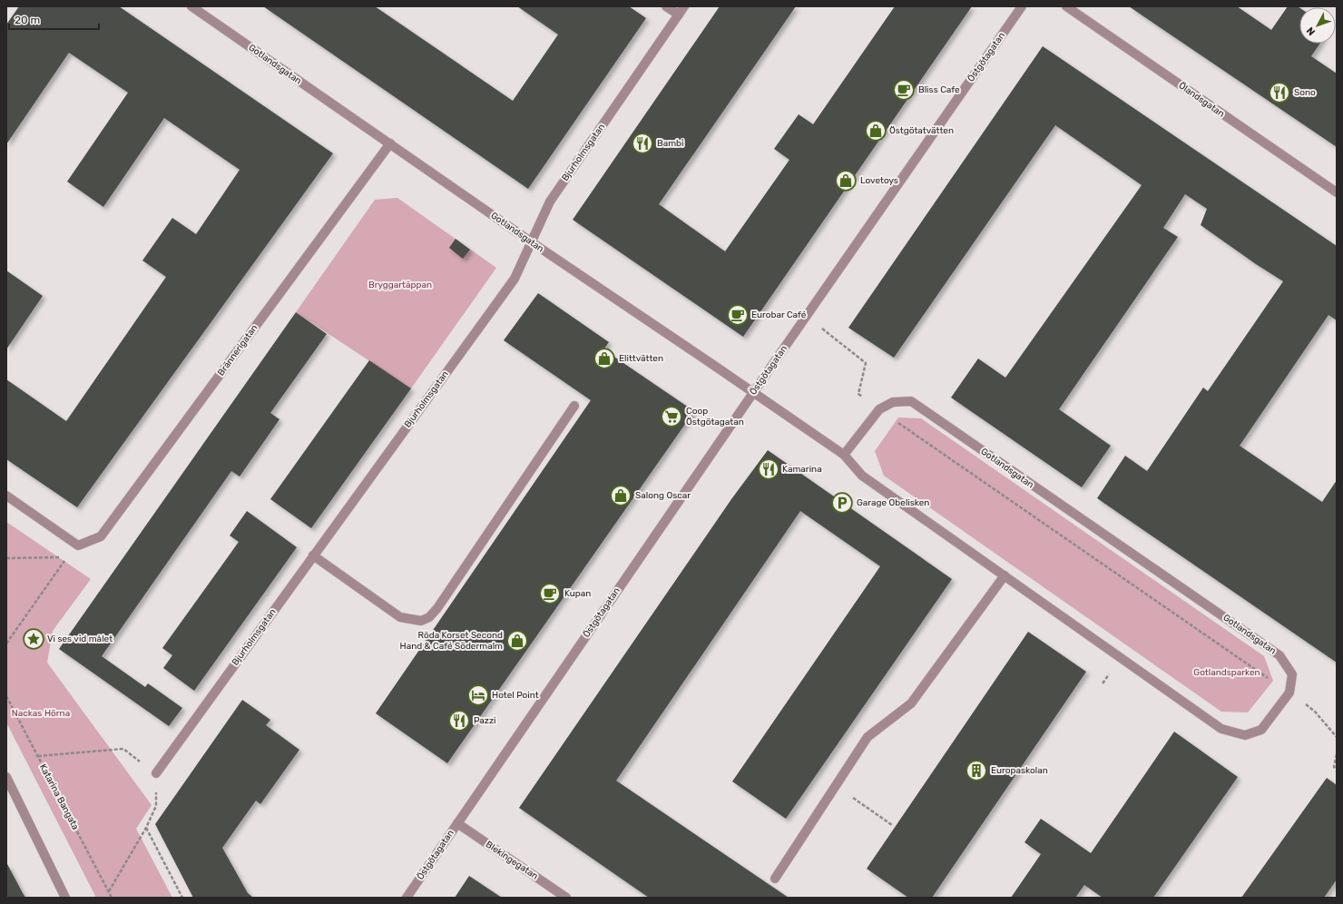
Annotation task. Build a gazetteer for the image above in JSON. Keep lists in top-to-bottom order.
{
  "streets": {
    "street": [
      "Östgötagatan",
      "Gotlandsgatan",
      "Ölandsgatan",
      "Bjurholmsgatan",
      "Brännerigatan",
      "Blekingegatan"
    ],
    "path": ["Katarina Bangata"]
  },
  "crossings": [
    ["Östgötagatan", "Gotlandsgatan"],
    ["Östgötagatan", "Blekingegatan"],
    ["Gotlandsgatan", "Bjurholmsgatan"],
    ["Gotlandsgatan", "Brännerigatan"]
  ],
  "parks": ["Bryggartäppan", "Gotlandsparken", "Nackas Hörna"],
  "places": {
    "cafe": ["Bliss Cafe", "Eurobar Café", "Kupan"],
    "restaurant": [
      "Sono",
      "Bambi",
      "Kamarina",
      "Pazzi"
    ],
    "shop": [
      "Östgötatvätten",
      "Lovetoys",
      "Elittvätten",
      "Salong Oscar",
      "Röda Korset Second Hand & Café Södermalm"
    ],
    "supermarket": ["Coop Östgötagatan"],
    "parking": ["Garage Obelisken"],
    "place": ["Vi ses vid målet"],
    "hotel": ["Hotel Point"],
    "building": ["Europaskolan"]
  },
  "scale_bar": "20 m",
  "north": "bottom left"
}
